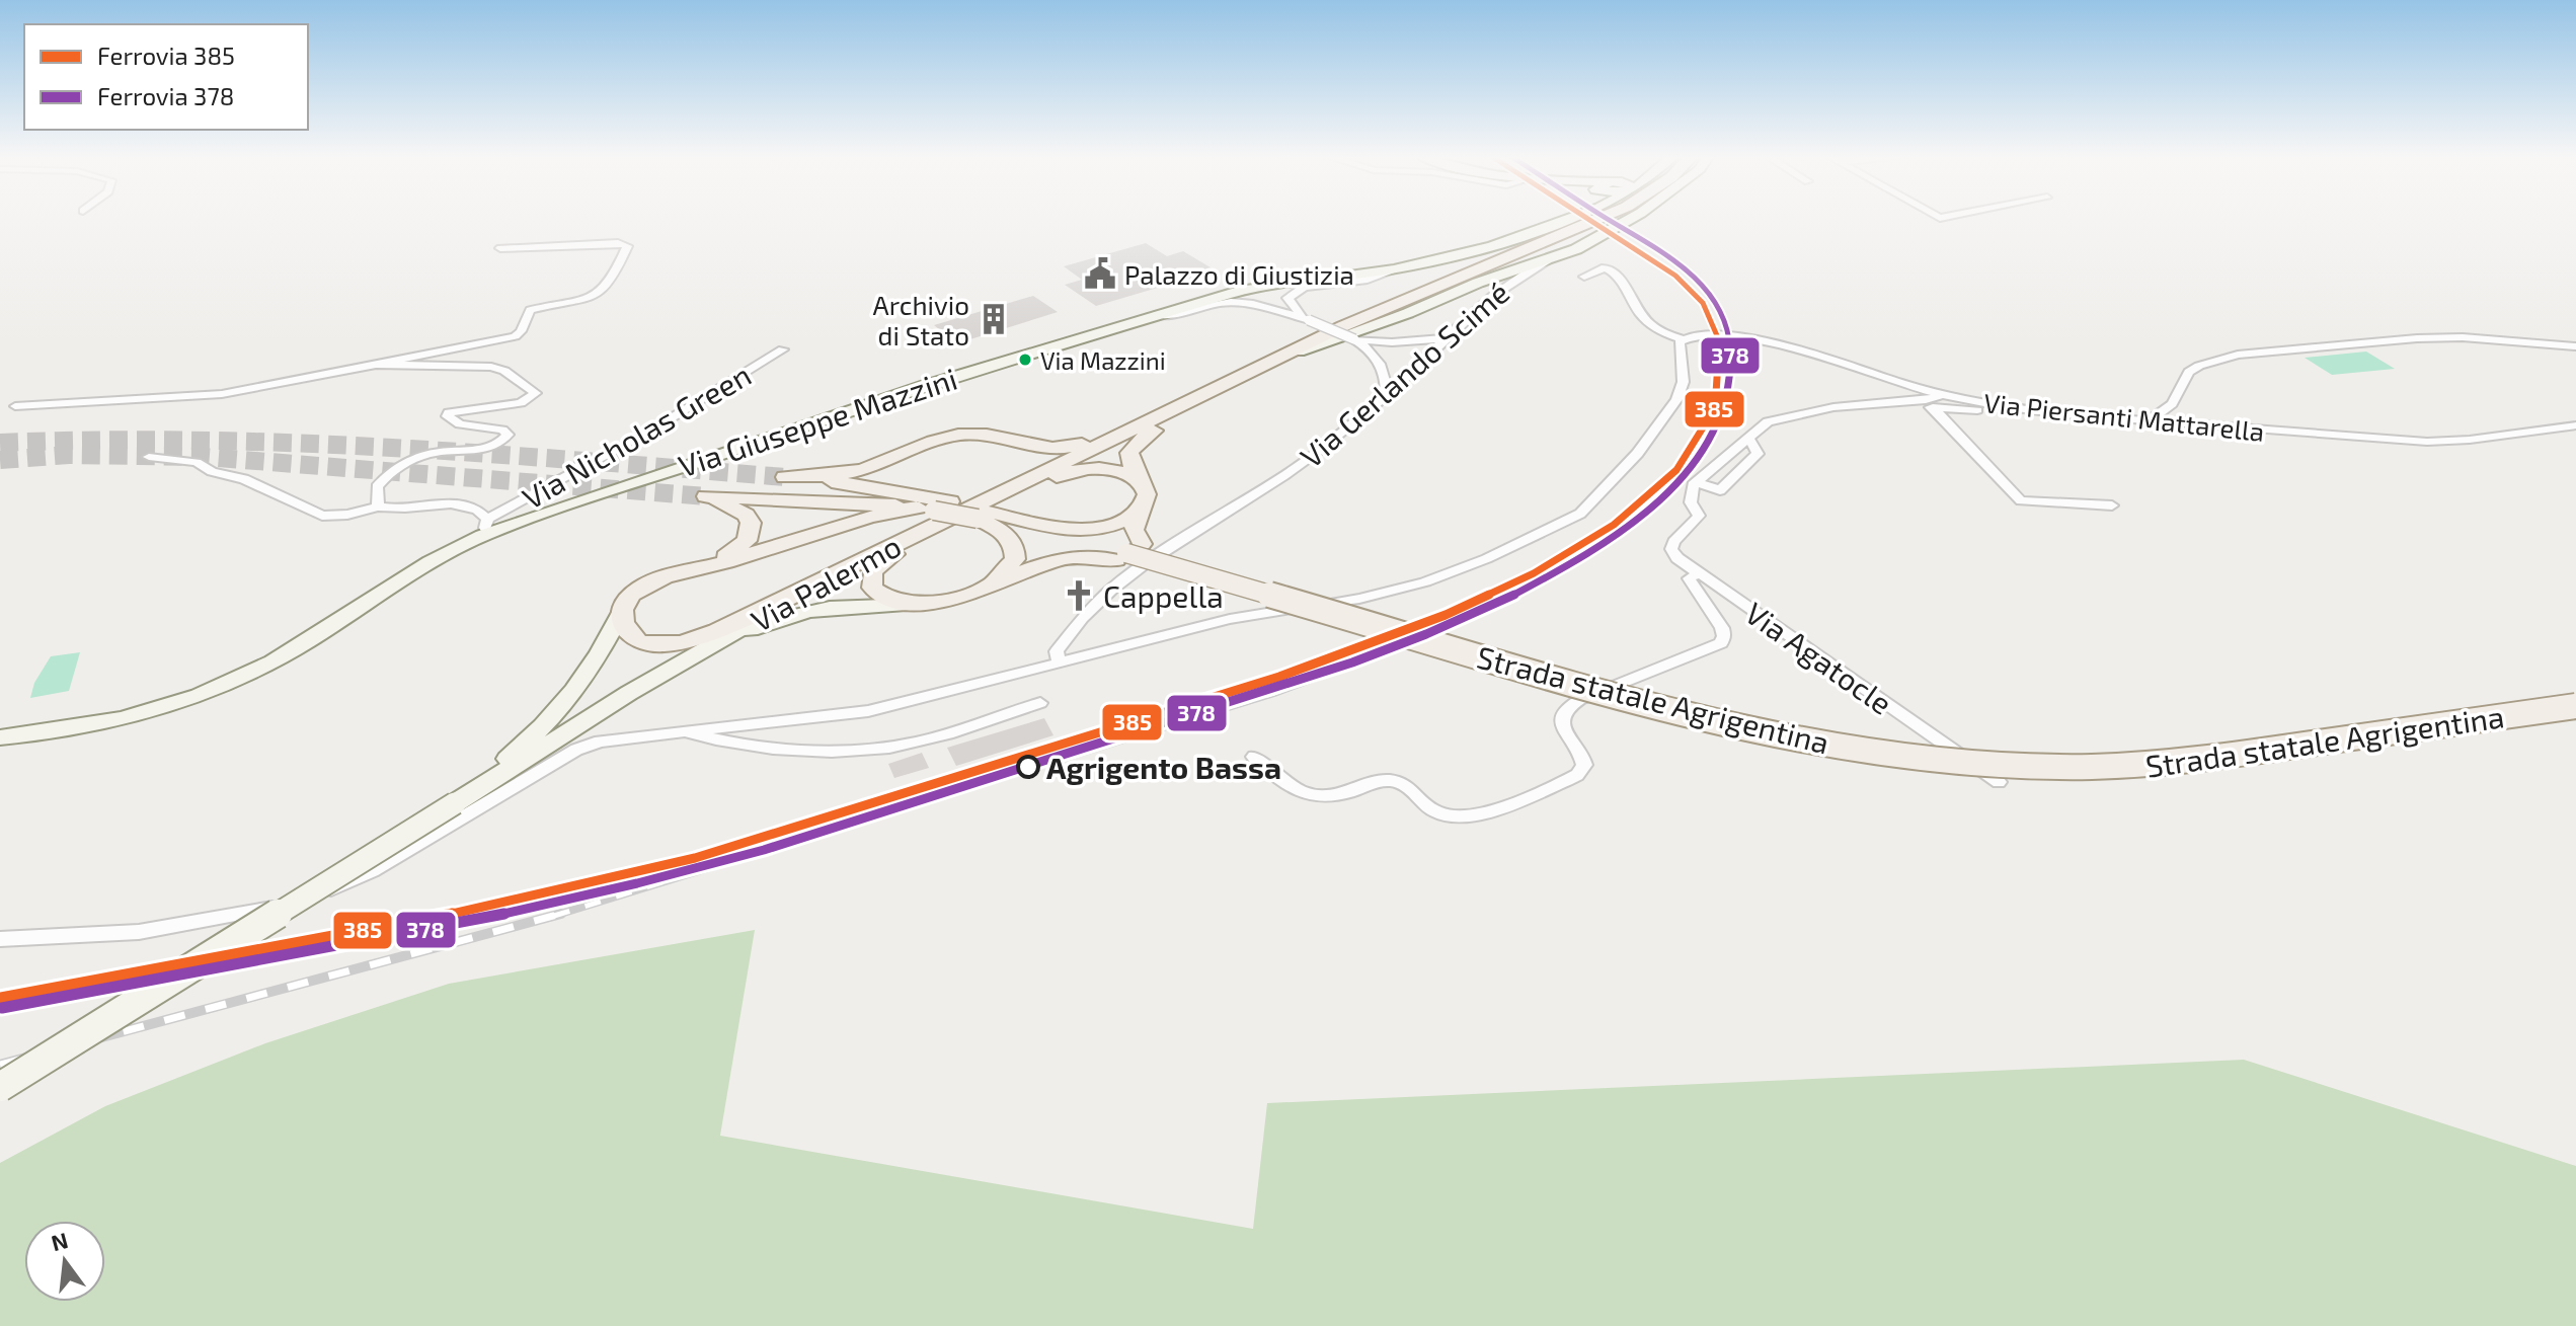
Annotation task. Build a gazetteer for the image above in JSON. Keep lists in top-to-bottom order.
{
  "streets": {
    "main road": ["Via Palermo", "Strada statale Agrigentina"],
    "street": [
      "Via Gerlando Scimé",
      "Via Piersanti Mattarella",
      "Via Giuseppe Mazzini",
      "Via Nicholas Green",
      "Via Agatocle"
    ]
  },
  "crossings": [
    ["Via Giuseppe Mazzini", "Via Nicholas Green"]
  ],
  "places": {
    "public building": ["Palazzo di Giustizia"],
    "building": ["Archivio di Stato"],
    "other": ["Via Mazzini", "Agrigento Bassa"],
    "church": ["Cappella"]
  },
  "lines": ["rail line 385", "rail line 378"],
  "legend": ["Ferrovia 385", "Ferrovia 378"],
  "north": "top"
}
